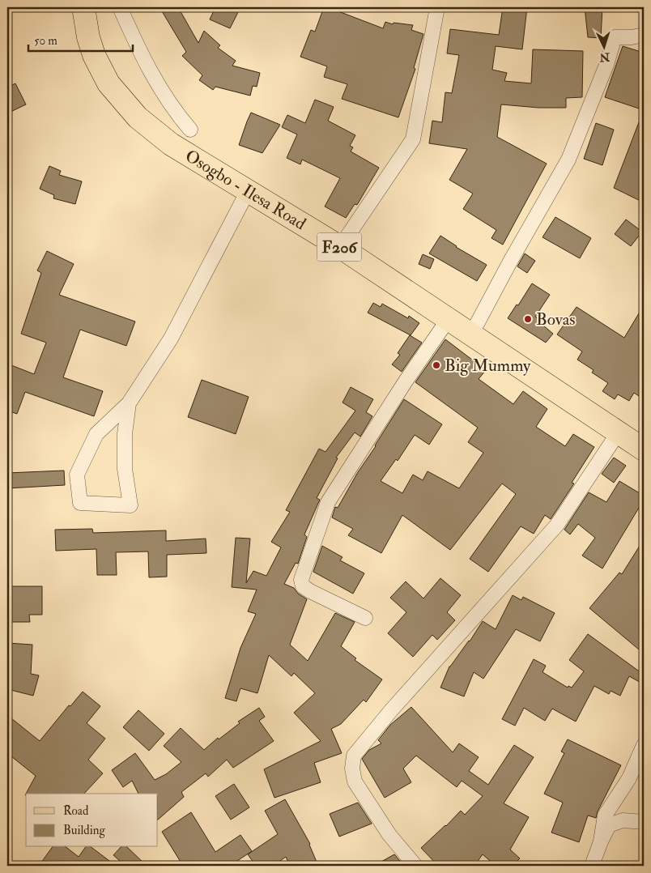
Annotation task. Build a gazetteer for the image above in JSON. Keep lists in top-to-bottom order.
{
  "streets": {
    "main road": ["Osogbo - Ilesa Road", "F206"]
  },
  "places": ["Bovas", "Big Mummy"],
  "legend": ["Road", "Building"],
  "scale_bar": "50 m",
  "north": "bottom"
}
